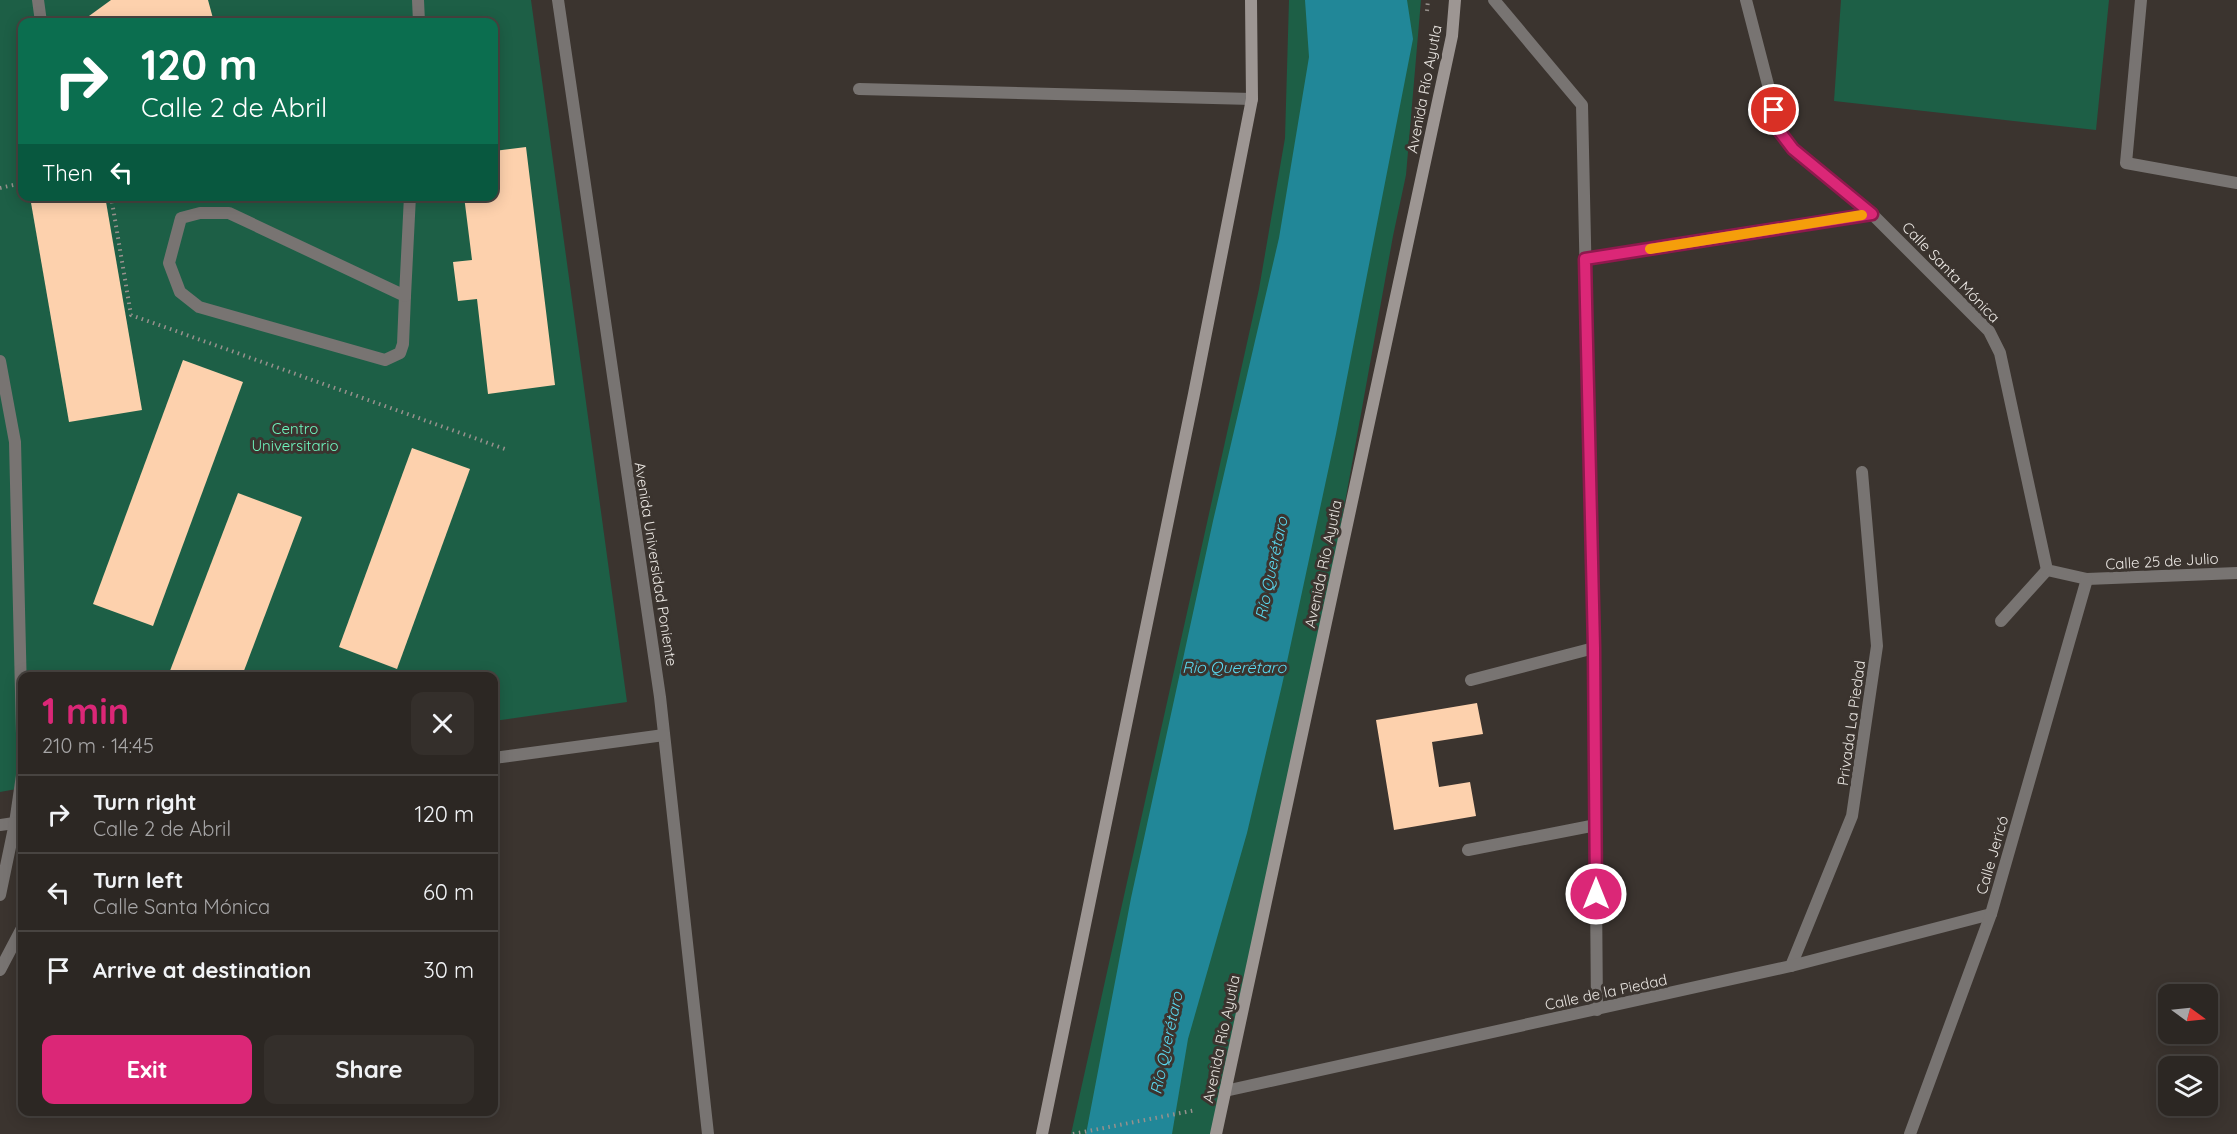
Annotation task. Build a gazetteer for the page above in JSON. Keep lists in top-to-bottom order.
{
  "streets": {
    "main road": ["Avenida Río Ayutla"],
    "street": [
      "Calle Santa Mónica",
      "Calle 25 de Julio",
      "Avenida Universidad Poniente",
      "Privada La Piedad",
      "Calle Jericó",
      "Calle de la Piedad"
    ]
  },
  "crossings": [
    ["Avenida Río Ayutla", "Calle de la Piedad"],
    ["Calle 25 de Julio", "Calle Jericó"],
    ["Privada La Piedad", "Calle de la Piedad"],
    ["Calle Jericó", "Calle de la Piedad"]
  ],
  "water": ["Río Querétaro", "Rio Querétaro"],
  "parks": ["Centro Universitario"],
  "north": "right",
  "page": {
    "turn": ["120 m", "Calle 2 de Abril"],
    "then": "Then",
    "heading": ["1 min", "210 m · 14:45"],
    "list": [
      {
        "name": "Turn right",
        "note": "Calle 2 de Abril",
        "value": "120 m"
      },
      {
        "name": "Turn left",
        "note": "Calle Santa Mónica",
        "value": "60 m"
      },
      {
        "name": "Arrive at destination",
        "value": "30 m"
      }
    ],
    "buttons": ["Exit", "Share"]
  }
}
